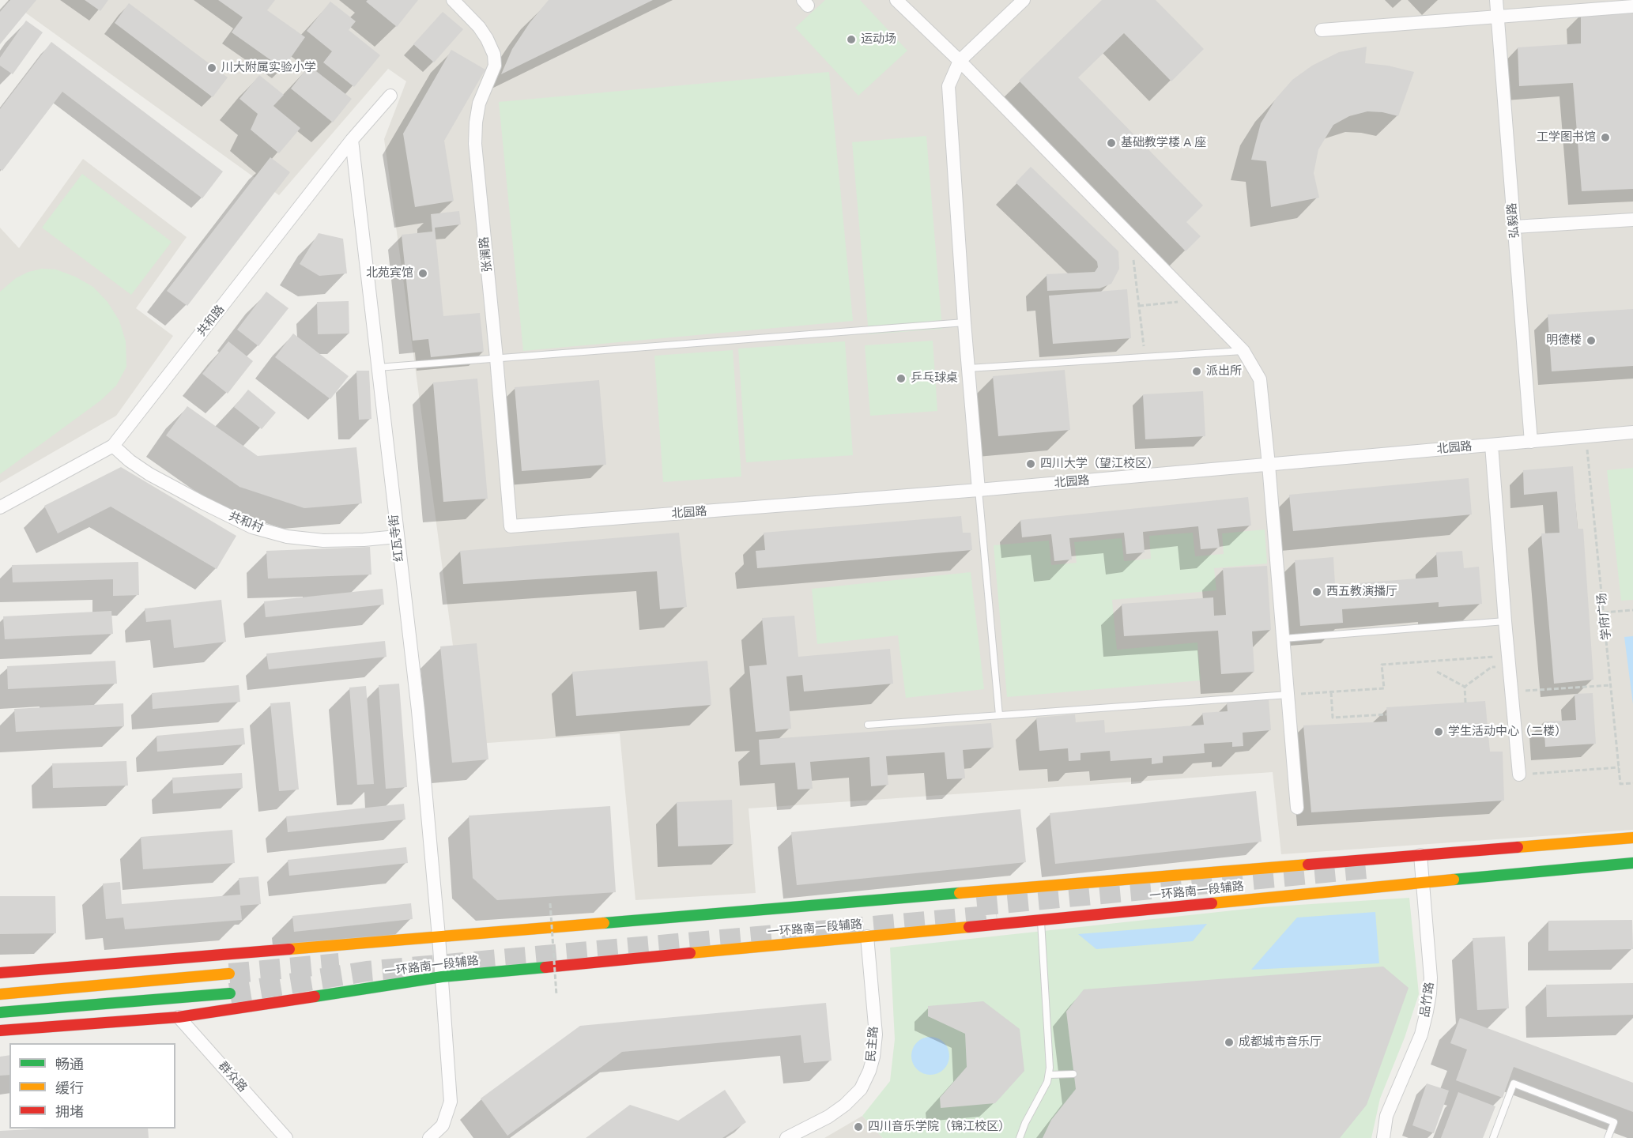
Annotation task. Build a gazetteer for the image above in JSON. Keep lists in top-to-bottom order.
{
  "streets": {
    "main road": ["一环路南一段辅路"],
    "street": [
      "弘毅路",
      "张澜路",
      "共和路",
      "北园路",
      "共和村",
      "红瓦寺街",
      "品竹路",
      "民主路",
      "群众路"
    ],
    "path": ["学府广场"]
  },
  "crossings": [
    ["弘毅路", "北园路"],
    ["张澜路", "北园路"],
    ["共和路", "共和村"],
    ["共和路", "红瓦寺街"],
    ["北园路", "学府广场"],
    ["共和村", "红瓦寺街"],
    ["红瓦寺街", "一环路南一段辅路"],
    ["一环路南一段辅路", "品竹路"],
    ["一环路南一段辅路", "民主路"],
    ["一环路南一段辅路", "群众路"]
  ],
  "places": [
    "运动场",
    "川大附属实验小学",
    "工学图书馆",
    "基础教学楼 A 座",
    "北苑宾馆",
    "明德楼",
    "派出所",
    "乒乓球桌",
    "四川大学（望江校区）",
    "西五教演播厅",
    "学生活动中心（二楼）",
    "成都城市音乐厅",
    "四川音乐学院（锦江校区）"
  ],
  "legend": ["畅通", "缓行", "拥堵"]
}
